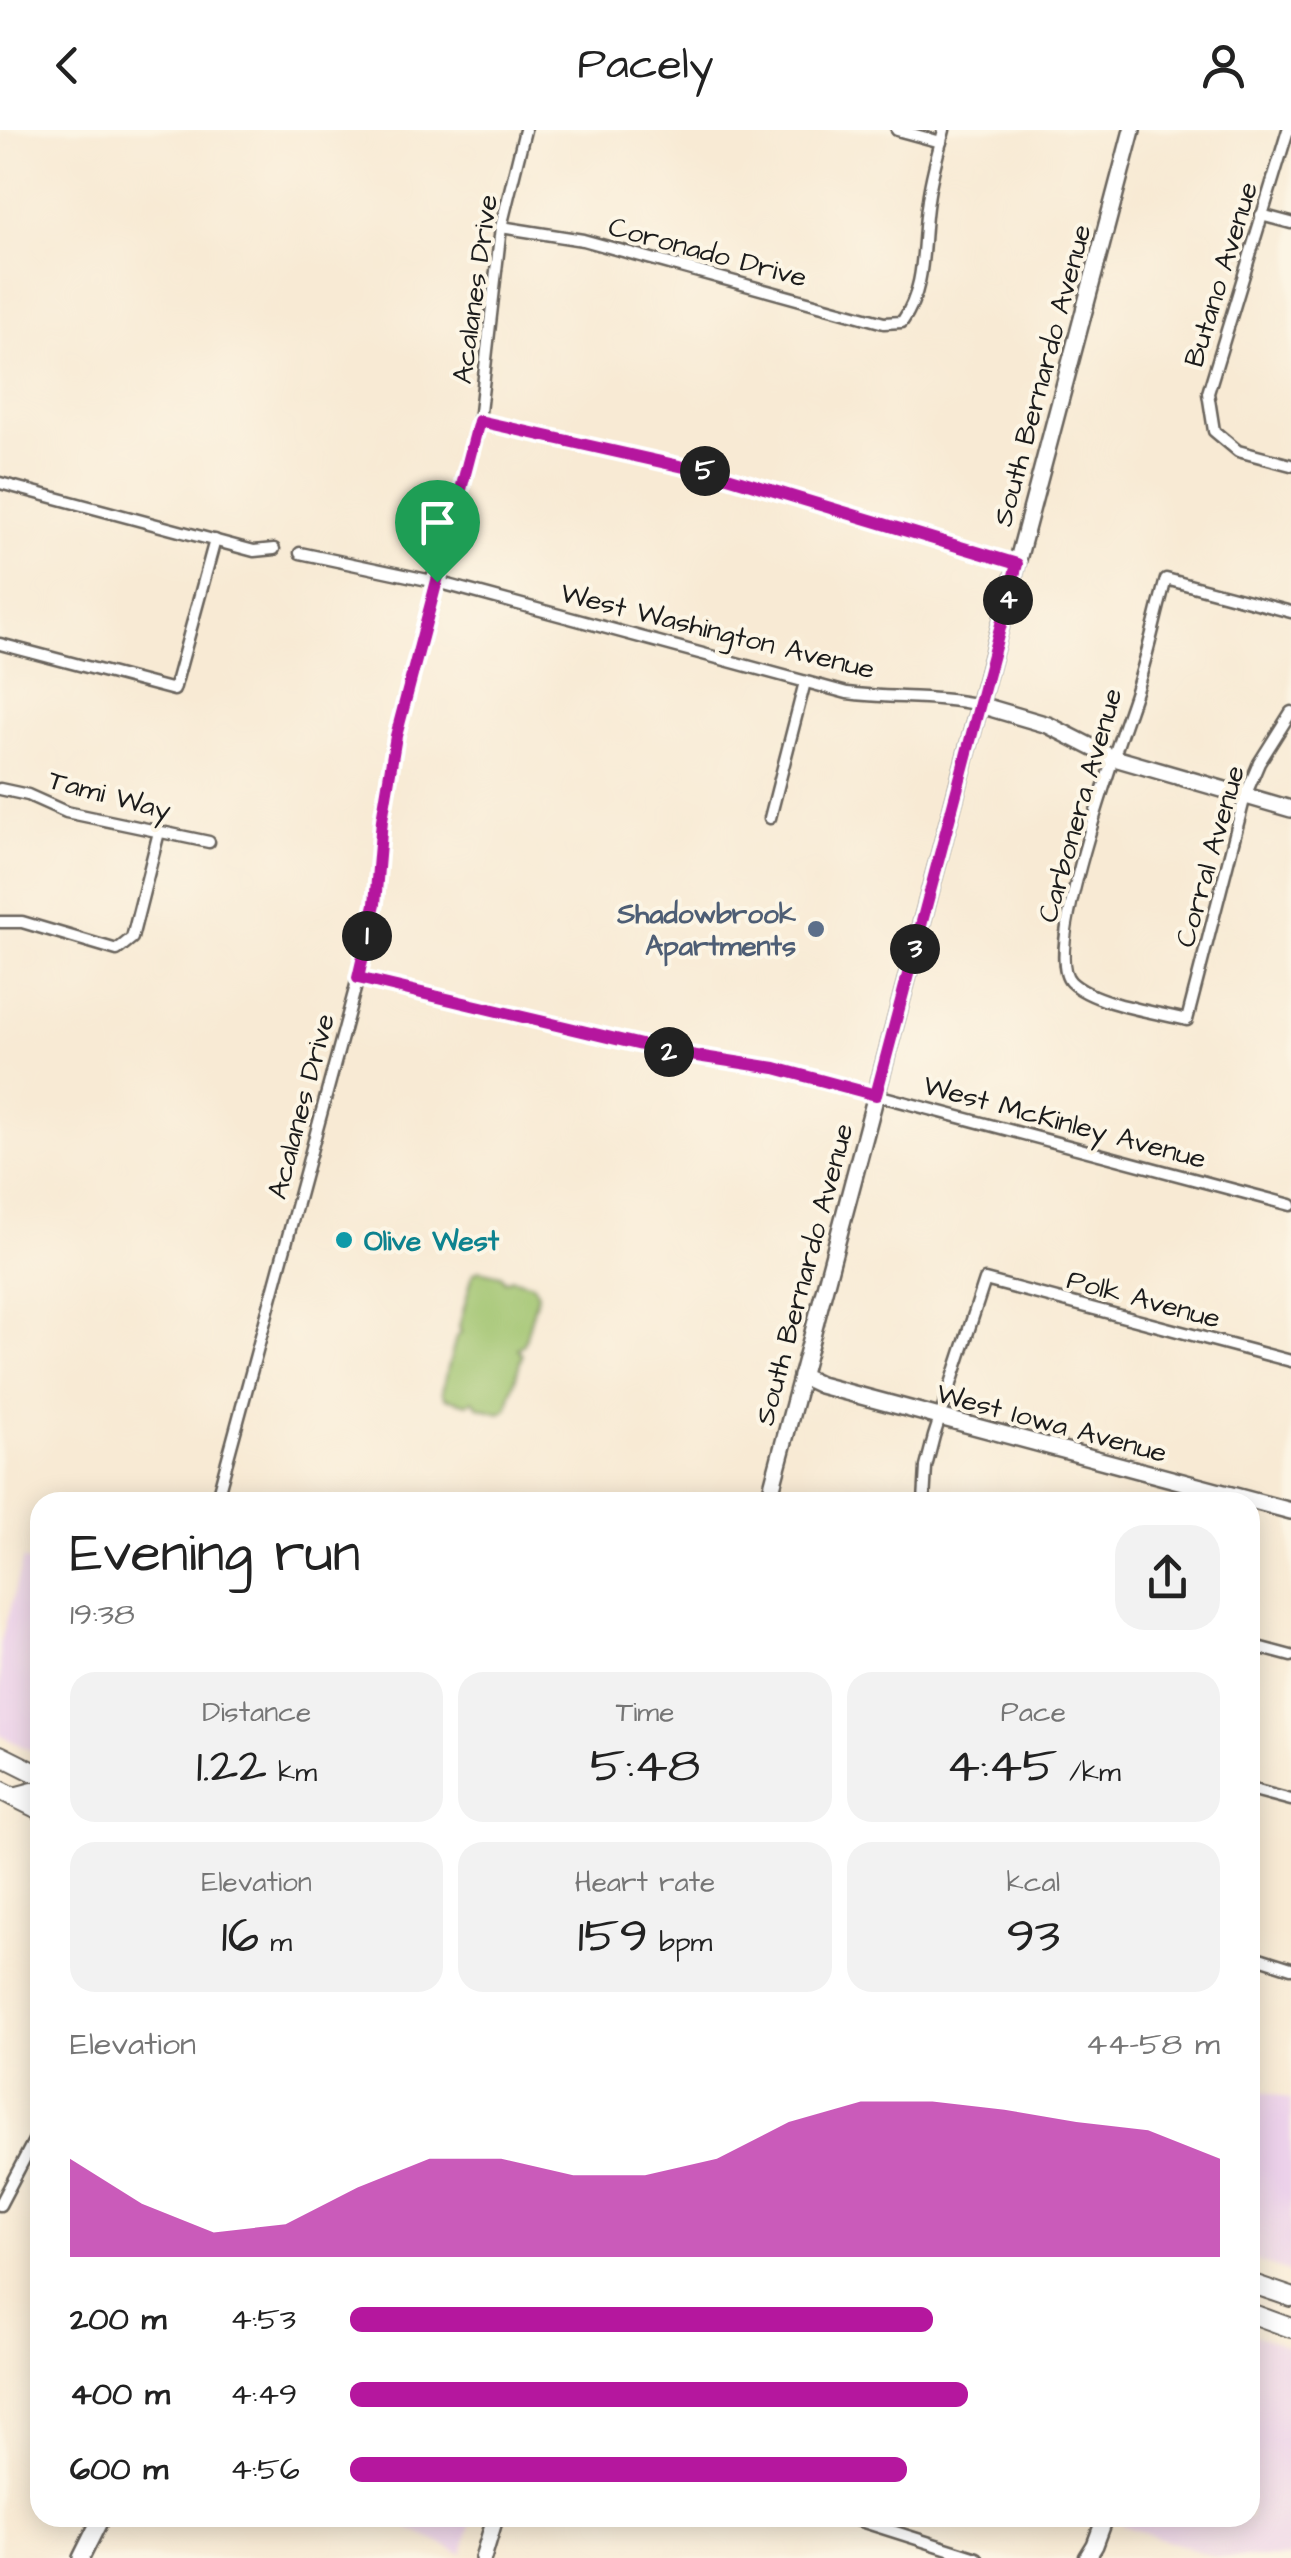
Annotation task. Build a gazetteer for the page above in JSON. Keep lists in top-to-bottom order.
{
  "streets": {
    "street": [
      "Coronado Drive",
      "Butano Avenue",
      "Acalanes Drive",
      "South Bernardo Avenue",
      "West Washington Avenue",
      "Tami Way",
      "Carbonera Avenue",
      "Corral Avenue",
      "West McKinley Avenue",
      "Polk Avenue",
      "West Iowa Avenue"
    ]
  },
  "crossings": [
    ["Coronado Drive", "Acalanes Drive"],
    ["Acalanes Drive", "West Washington Avenue"],
    ["Acalanes Drive", "West McKinley Avenue"],
    ["South Bernardo Avenue", "West Washington Avenue"],
    ["South Bernardo Avenue", "West McKinley Avenue"],
    ["South Bernardo Avenue", "West Iowa Avenue"],
    ["West Washington Avenue", "Carbonera Avenue"],
    ["West Washington Avenue", "Corral Avenue"],
    ["Carbonera Avenue", "Corral Avenue"],
    ["Polk Avenue", "West Iowa Avenue"]
  ],
  "places": ["Shadowbrook Apartments", "Olive West"],
  "page": {
    "header": "Pacely",
    "pins": [
      "5",
      "4",
      "1",
      "3",
      "2"
    ],
    "heading": ["Evening run", "19:38"],
    "stats": [
      ["Distance", "1.22 km"],
      ["Time", "5:48"],
      ["Pace", "4:45 /km"],
      ["Elevation", "16 m"],
      ["Heart rate", "159 bpm"],
      ["kcal", "93"]
    ],
    "chart": ["Elevation", "44–58 m"],
    "list": [
      {
        "name": "200 m",
        "note": "4:53"
      },
      {
        "name": "400 m",
        "note": "4:49"
      },
      {
        "name": "600 m",
        "note": "4:56"
      }
    ]
  }
}
